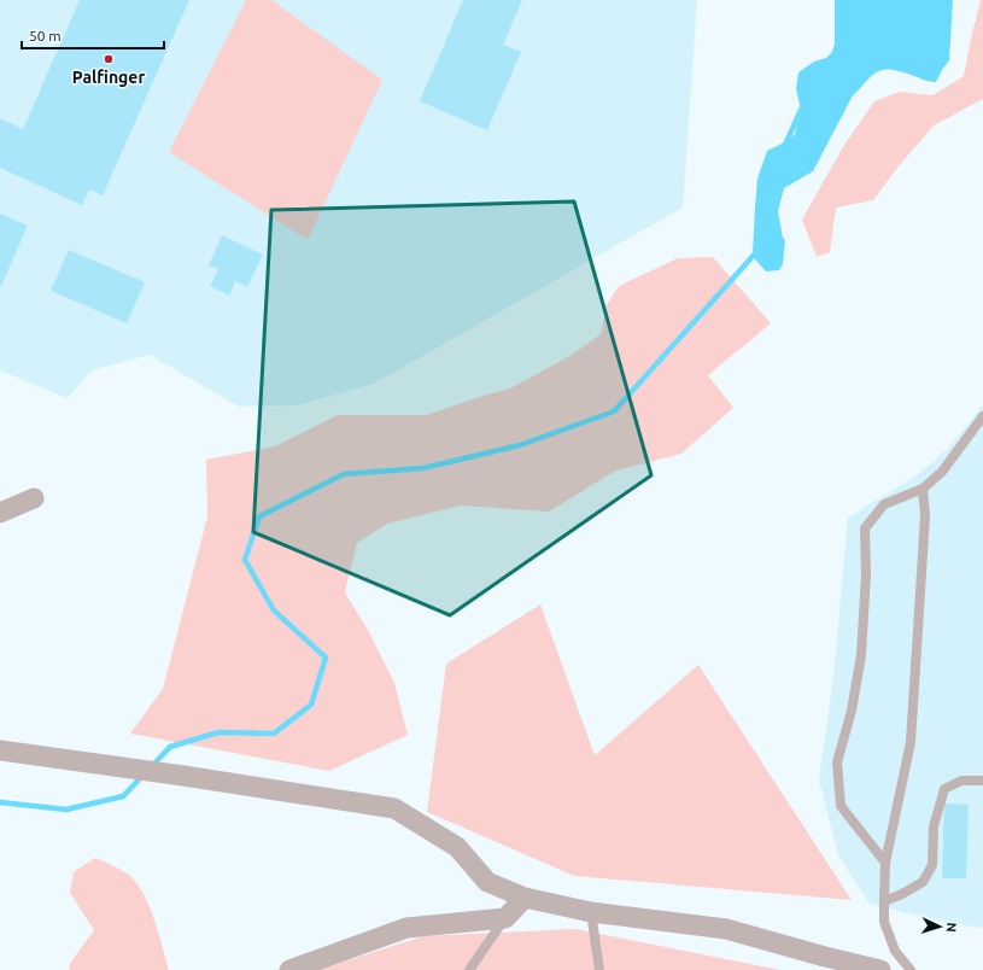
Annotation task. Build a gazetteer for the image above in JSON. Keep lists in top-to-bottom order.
{
  "places": ["Palfinger"],
  "scale_bar": "50 m",
  "north": "right"
}
